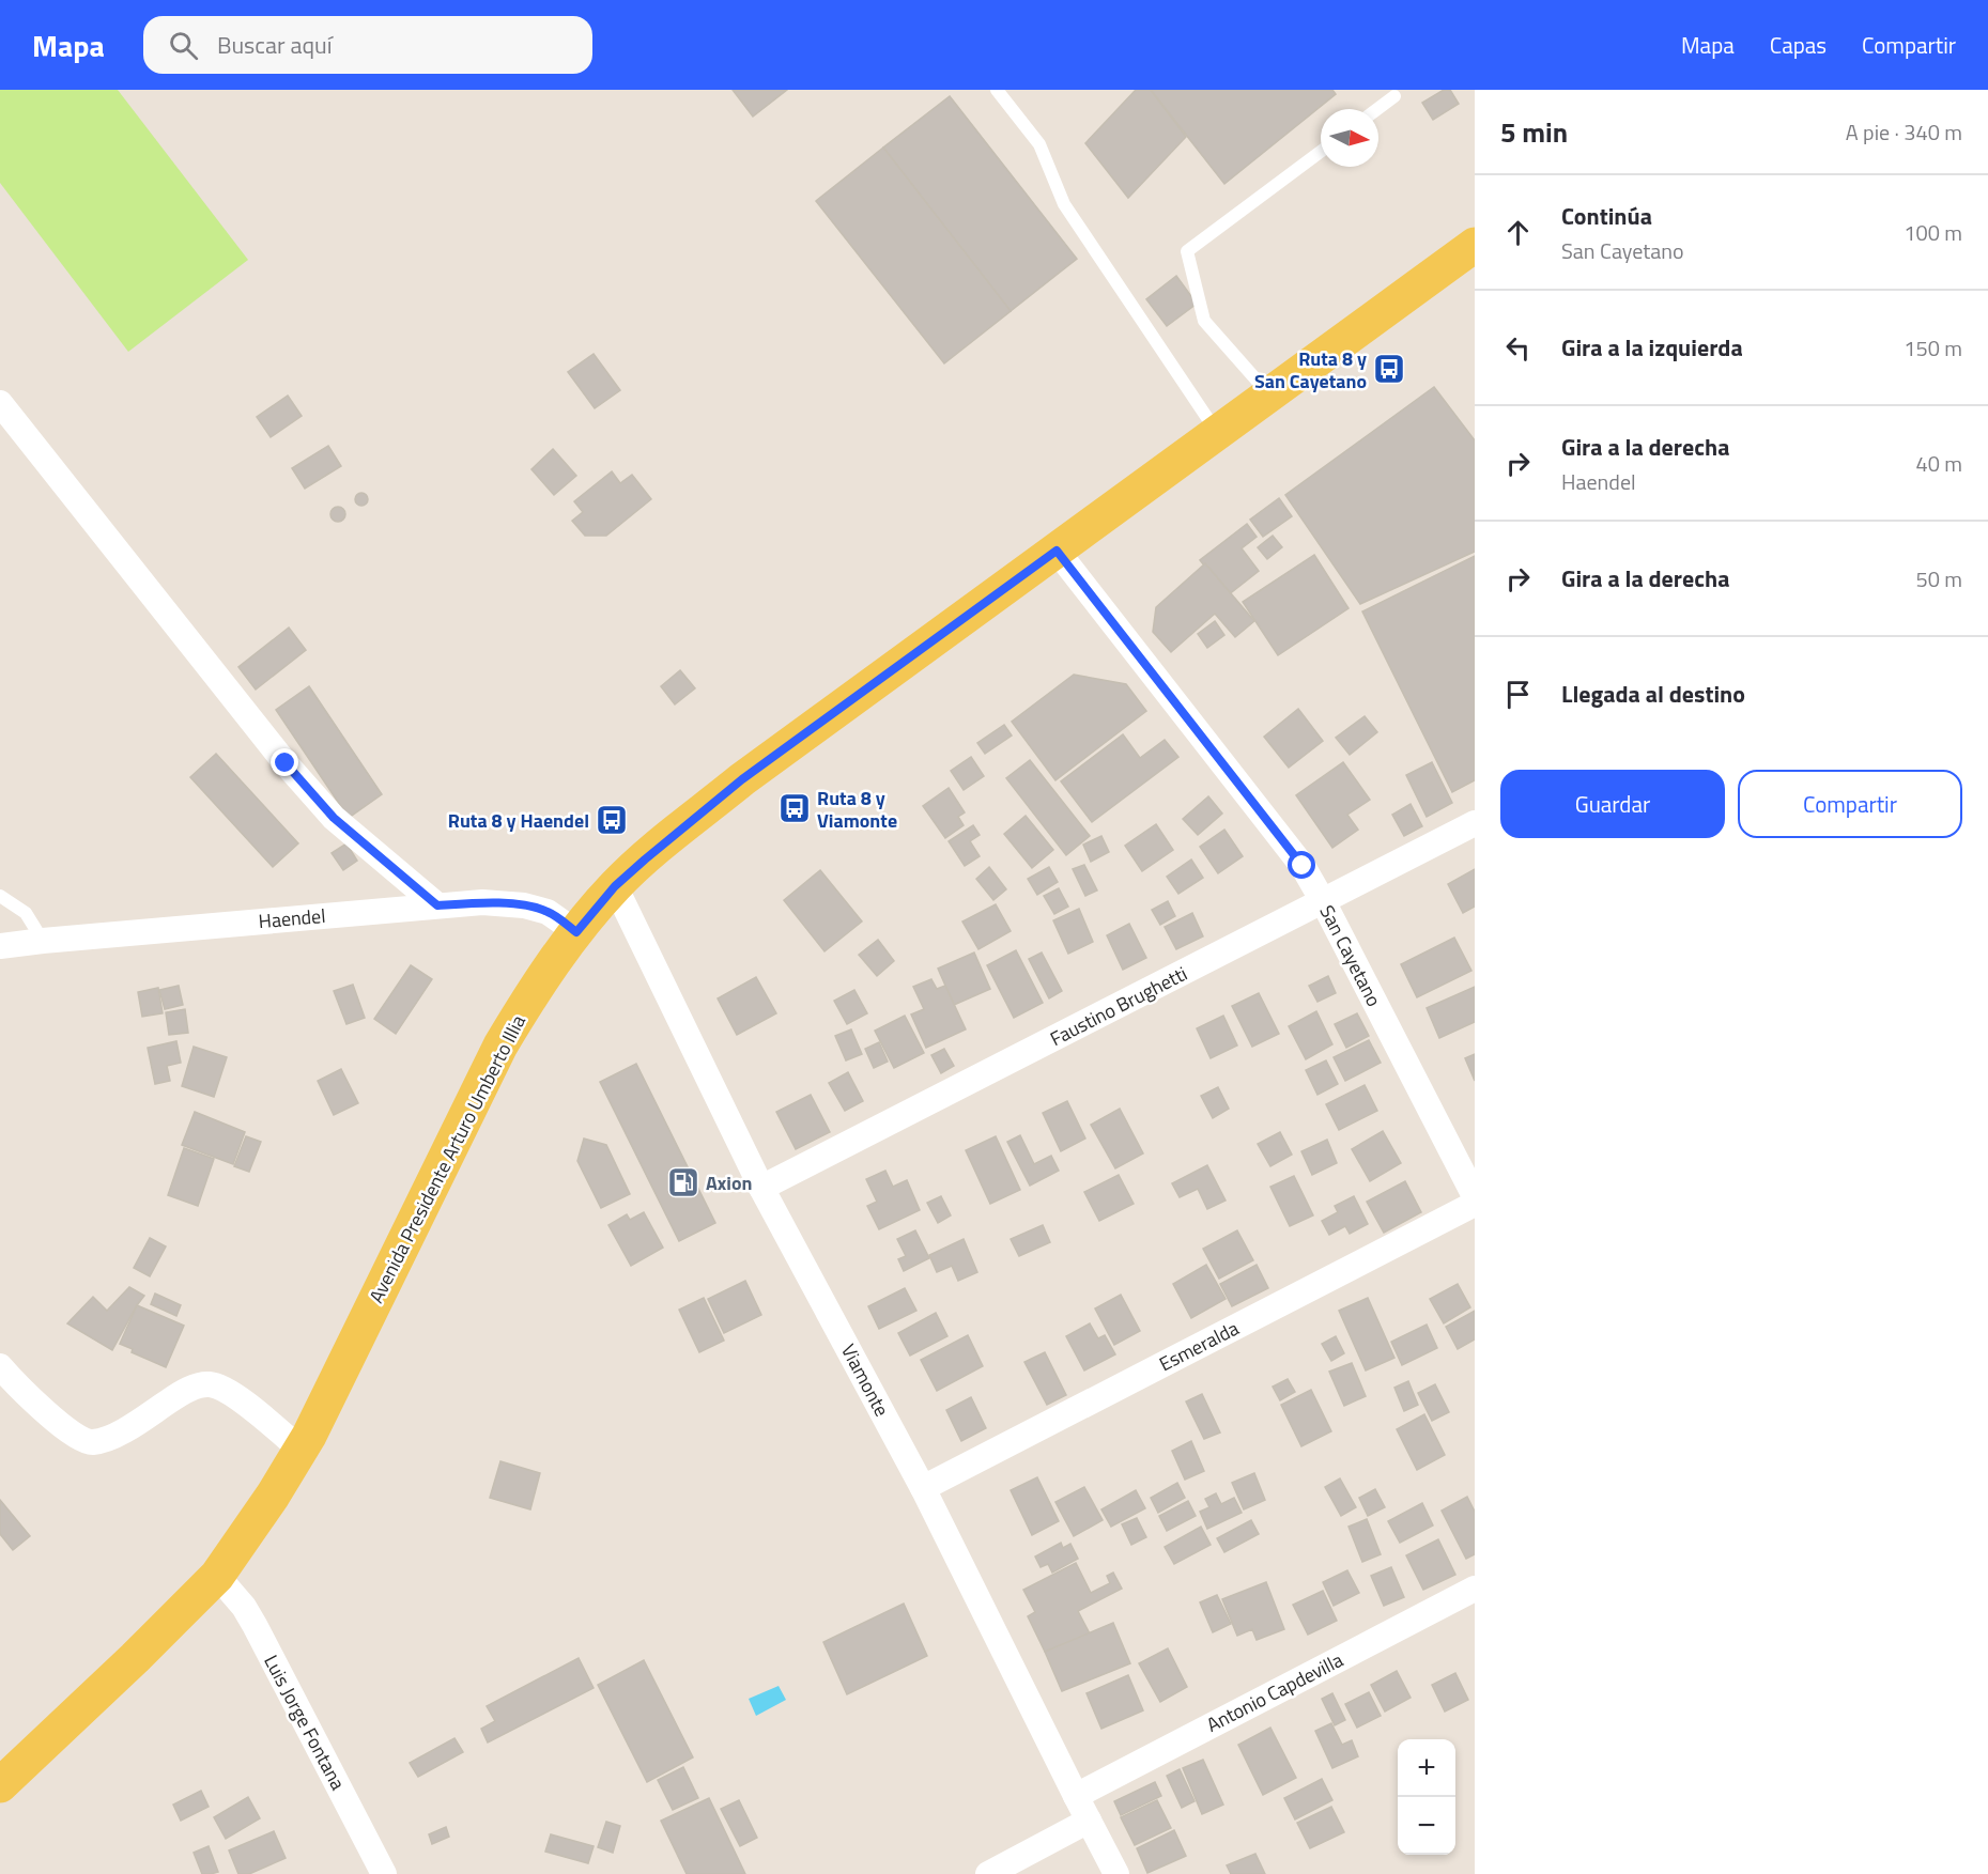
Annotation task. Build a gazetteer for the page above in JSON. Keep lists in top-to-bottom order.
{
  "streets": {
    "main road": ["Avenida Presidente Arturo Umberto Illia"],
    "street": [
      "Haendel",
      "San Cayetano",
      "Faustino Brughetti",
      "Esmeralda",
      "Viamonte",
      "Antonio Capdevilla",
      "Luis Jorge Fontana"
    ]
  },
  "crossings": [
    ["Haendel", "Avenida Presidente Arturo Umberto Illia"],
    ["San Cayetano", "Faustino Brughetti"],
    ["San Cayetano", "Avenida Presidente Arturo Umberto Illia"],
    ["Faustino Brughetti", "Viamonte"],
    ["Avenida Presidente Arturo Umberto Illia", "Viamonte"],
    ["Avenida Presidente Arturo Umberto Illia", "Luis Jorge Fontana"],
    ["Esmeralda", "Viamonte"],
    ["Viamonte", "Antonio Capdevilla"]
  ],
  "places": {
    "bus stop": ["Ruta 8 y San Cayetano", "Ruta 8 y Viamonte", "Ruta 8 y Haendel"],
    "fuel station": ["Axion"]
  },
  "north": "right",
  "page": {
    "header": "Mapa",
    "search": "Buscar aquí",
    "nav": ["Mapa", "Capas", "Compartir"],
    "heading": ["5 min", "A pie · 340 m"],
    "list": [
      ["Continúa", "San Cayetano", "100 m"],
      ["Gira a la izquierda", "150 m"],
      ["Gira a la derecha", "Haendel", "40 m"],
      ["Gira a la derecha", "50 m"],
      "Llegada al destino"
    ],
    "buttons": ["Guardar", "Compartir"],
    "map_buttons": ["+", "−"]
  }
}
